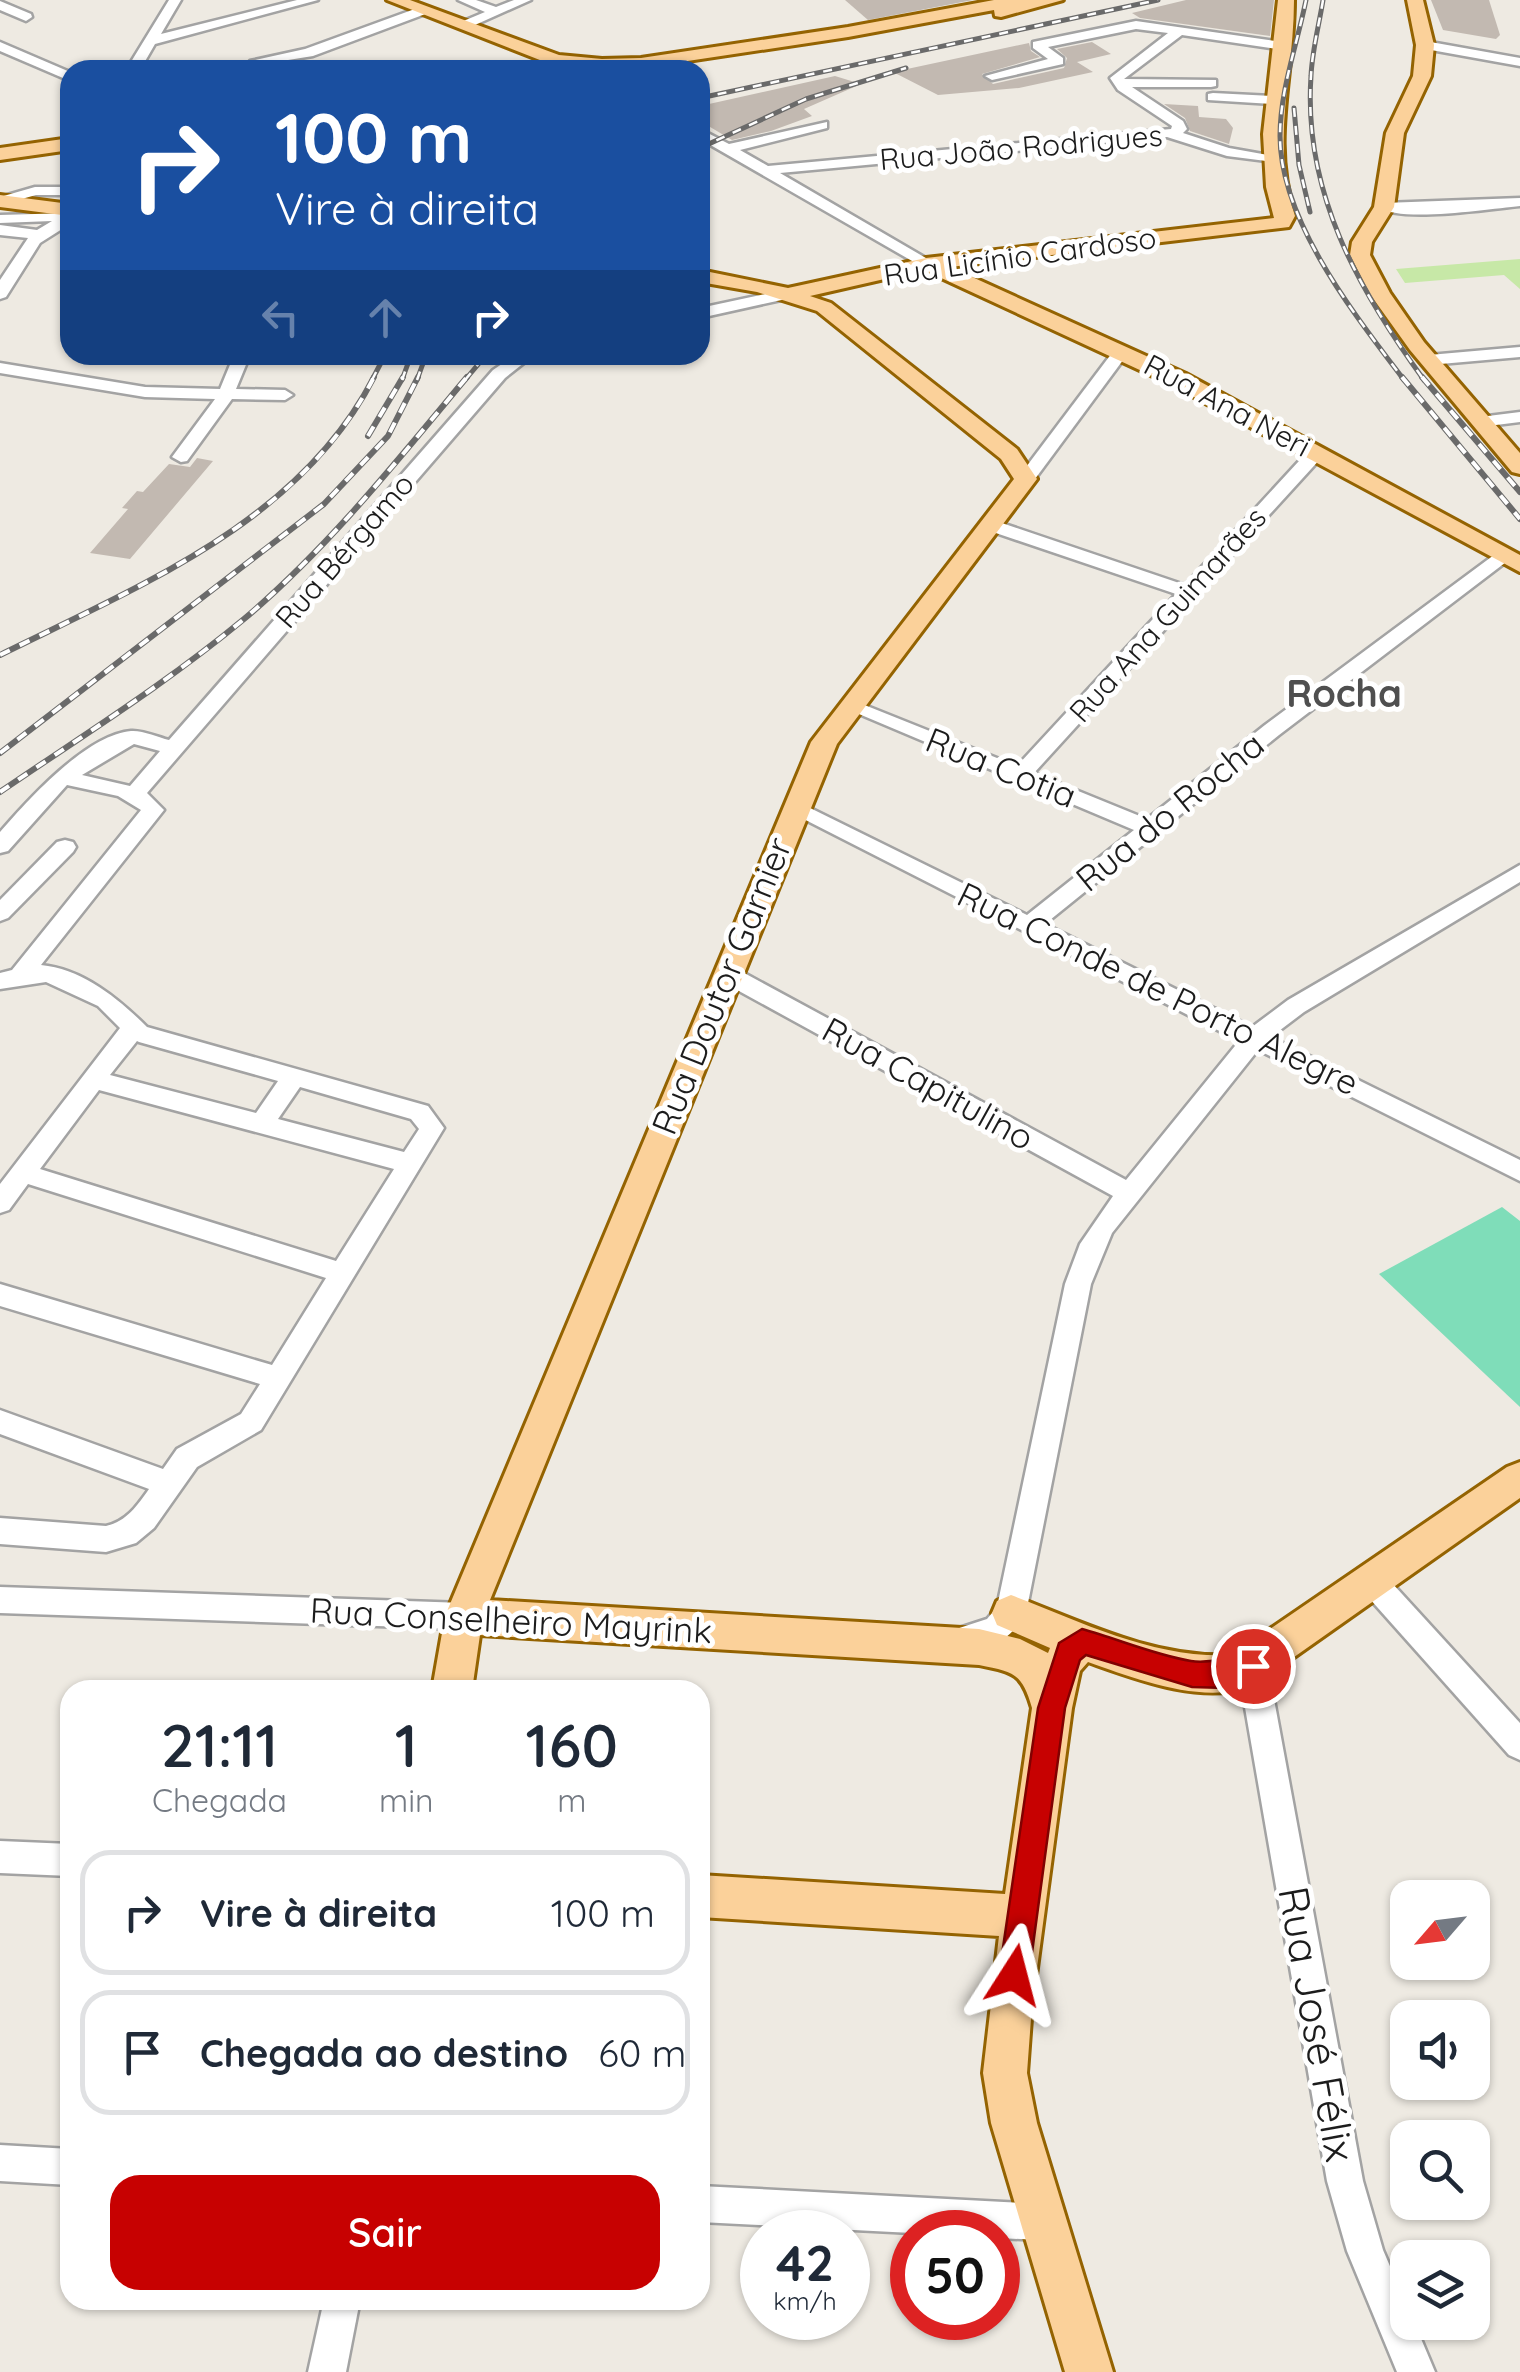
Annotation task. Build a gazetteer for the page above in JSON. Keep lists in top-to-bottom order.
{
  "streets": {
    "main road": [
      "Rua Licínio Cardoso",
      "Rua Ana Neri",
      "Rua Doutor Garnier",
      "Rua Conselheiro Mayrink"
    ],
    "street": [
      "Rua João Rodrigues",
      "Rua Bérgamo",
      "Rua Ana Guimarães",
      "Rua Cotia",
      "Rua do Rocha",
      "Rua Conde de Porto Alegre",
      "Rua Capitulino",
      "Rua José Félix"
    ]
  },
  "crossings": [
    ["Rua João Rodrigues", "Rua Licínio Cardoso"],
    ["Rua Licínio Cardoso", "Rua Ana Neri"],
    ["Rua Ana Neri", "Rua Ana Guimarães"],
    ["Rua Ana Neri", "Rua do Rocha"],
    ["Rua Ana Neri", "Rua Doutor Garnier"],
    ["Rua Ana Guimarães", "Rua Cotia"],
    ["Rua Cotia", "Rua do Rocha"],
    ["Rua Cotia", "Rua Doutor Garnier"],
    ["Rua do Rocha", "Rua Conde de Porto Alegre"],
    ["Rua Doutor Garnier", "Rua Conde de Porto Alegre"],
    ["Rua Doutor Garnier", "Rua Capitulino"],
    ["Rua Doutor Garnier", "Rua Conselheiro Mayrink"]
  ],
  "districts": ["Rocha"],
  "north": "bottom left",
  "page": {
    "turn": ["100 m", "Vire à direita"],
    "eta": [
      "21:11",
      "Chegada",
      "1",
      "min",
      "160",
      "m"
    ],
    "list": [
      {
        "name": "Vire à direita",
        "value": "100 m"
      },
      {
        "name": "Chegada ao destino",
        "value": "60 m"
      }
    ],
    "buttons": "Sair",
    "speed": "42 km/h",
    "limit": "50"
  }
}
